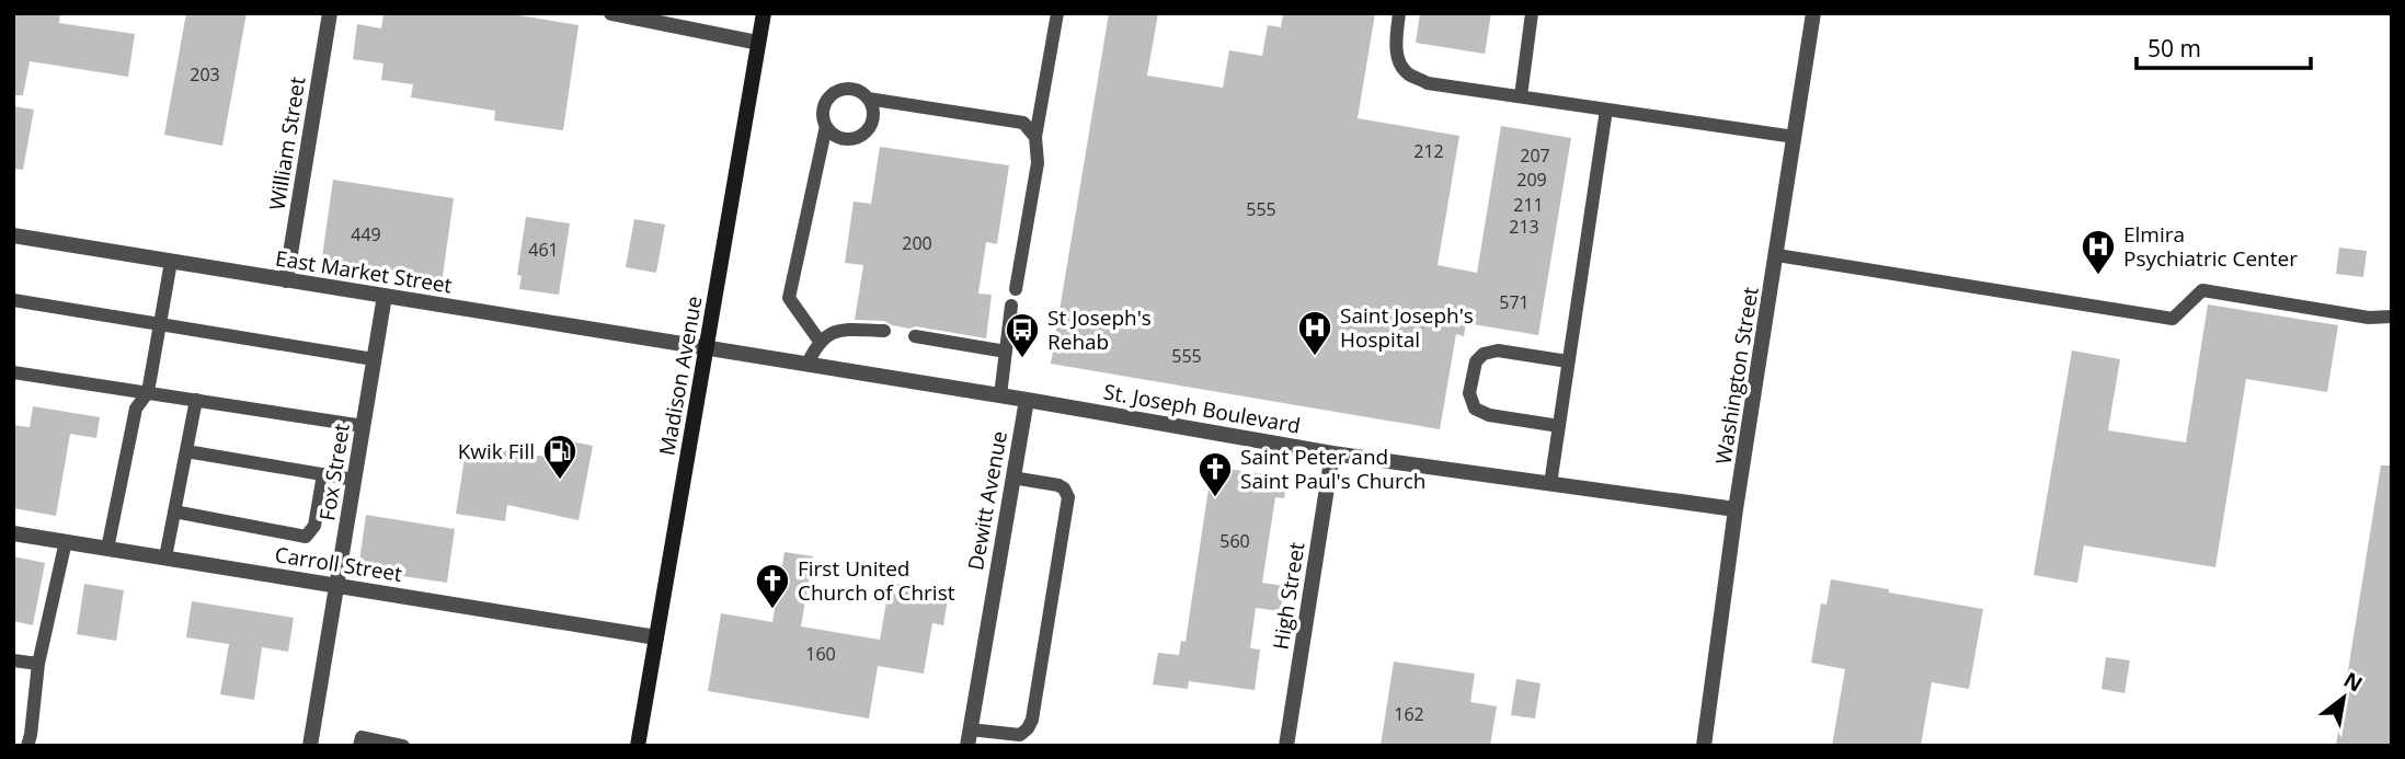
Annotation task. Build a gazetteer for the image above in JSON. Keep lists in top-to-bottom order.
{
  "streets": {
    "main road": ["Madison Avenue"],
    "street": [
      "William Street",
      "East Market Street",
      "Washington Street",
      "St. Joseph Boulevard",
      "Fox Street",
      "Dewitt Avenue",
      "Carroll Street",
      "High Street"
    ]
  },
  "crossings": [
    ["William Street", "East Market Street"],
    ["East Market Street", "Madison Avenue"],
    ["East Market Street", "St. Joseph Boulevard"],
    ["East Market Street", "Fox Street"],
    ["Madison Avenue", "St. Joseph Boulevard"],
    ["Madison Avenue", "Carroll Street"],
    ["Washington Street", "St. Joseph Boulevard"],
    ["St. Joseph Boulevard", "Dewitt Avenue"],
    ["St. Joseph Boulevard", "High Street"],
    ["Fox Street", "Carroll Street"]
  ],
  "places": {
    "hospital": ["Elmira Psychiatric Center", "Saint Joseph's Hospital"],
    "bus stop": ["St Joseph's Rehab"],
    "fuel station": ["Kwik Fill"],
    "church": ["Saint Peter and Saint Paul's Church", "First United Church of Christ"]
  },
  "house_numbers": [
    "203",
    "212",
    "207",
    "209",
    "211",
    "555",
    "213",
    "449",
    "200",
    "461",
    "571",
    "555",
    "560",
    "160",
    "162"
  ],
  "scale_bar": "50 m",
  "north": "top right"
}
